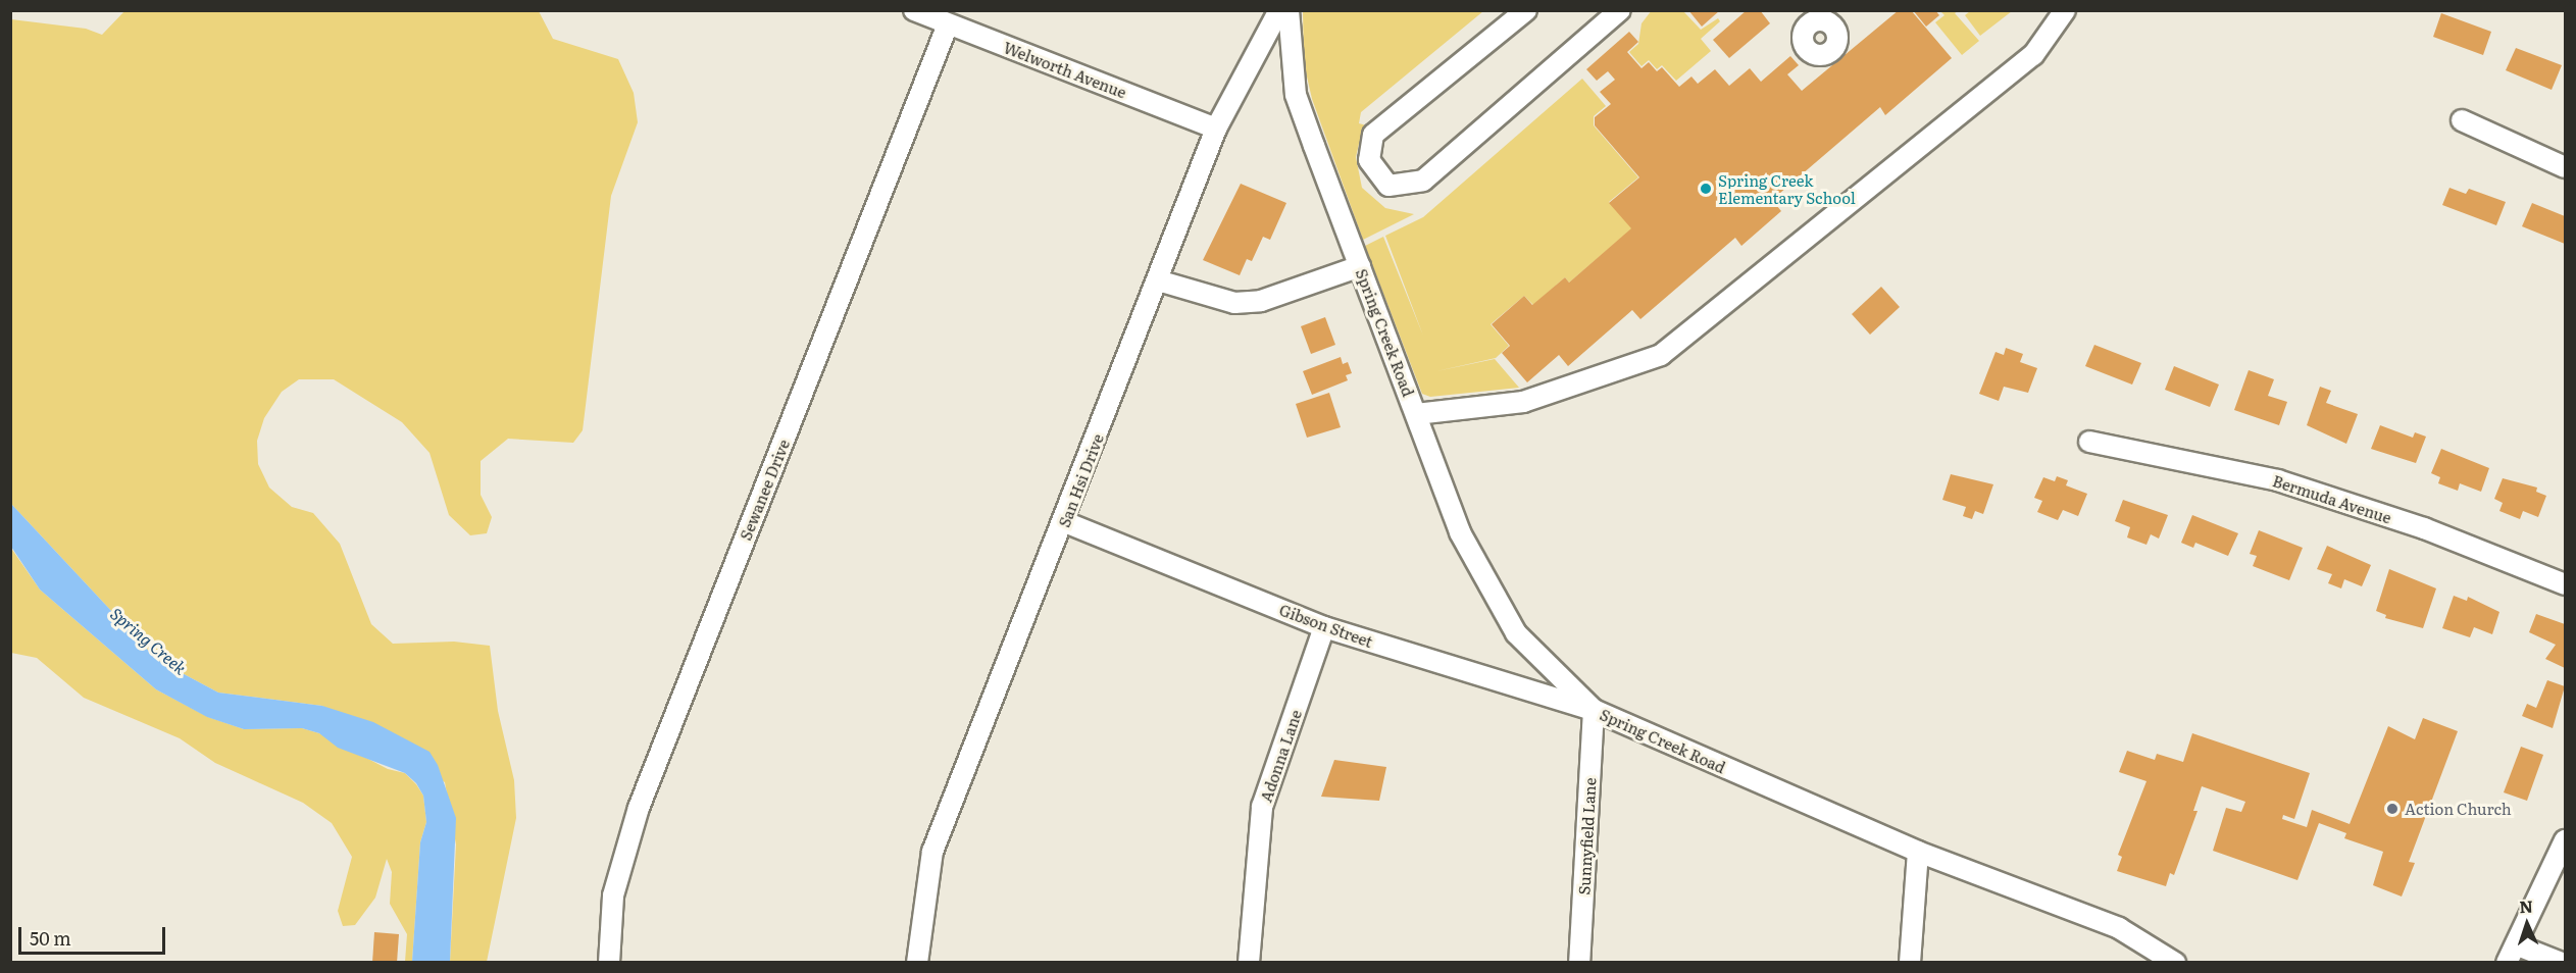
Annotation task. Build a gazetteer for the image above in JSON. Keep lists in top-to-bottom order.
{
  "streets": {
    "street": [
      "Welworth Avenue",
      "Spring Creek Road",
      "San Hsi Drive",
      "Sewanee Drive",
      "Bermuda Avenue",
      "Gibson Street",
      "Adonna Lane",
      "Sunnyfield Lane"
    ]
  },
  "crossings": [
    ["Welworth Avenue", "San Hsi Drive"],
    ["Welworth Avenue", "Sewanee Drive"],
    ["Spring Creek Road", "Gibson Street"],
    ["Spring Creek Road", "Sunnyfield Lane"],
    ["San Hsi Drive", "Gibson Street"],
    ["Gibson Street", "Adonna Lane"],
    ["Gibson Street", "Sunnyfield Lane"]
  ],
  "water": ["Spring Creek"],
  "places": ["Spring Creek Elementary School", "Action Church"],
  "scale_bar": "50 m",
  "north": "top"
}
